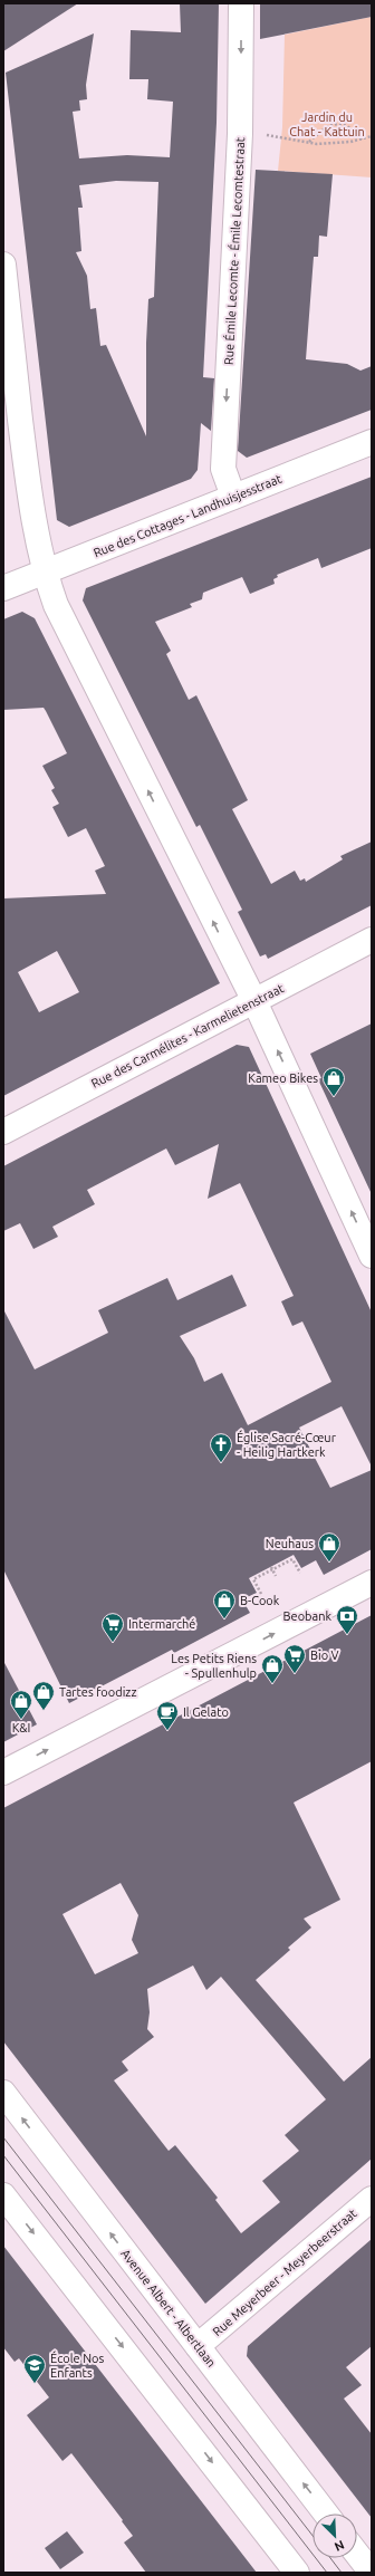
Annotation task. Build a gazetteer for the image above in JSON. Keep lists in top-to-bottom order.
{
  "streets": {
    "street": [
      "Rue Émile Lecomte - Émile Lecomtestraat",
      "Rue des Cottages - Landhuisjesstraat",
      "Rue des Carmélites - Karmelietenstraat",
      "Rue Meyerbeer - Meyerbeerstraat",
      "Avenue Albert - Albertlaan"
    ]
  },
  "crossings": [
    ["Rue Émile Lecomte - Émile Lecomtestraat", "Rue des Cottages - Landhuisjesstraat"],
    ["Rue Meyerbeer - Meyerbeerstraat", "Avenue Albert - Albertlaan"]
  ],
  "parks": ["Jardin du Chat - Kattuin"],
  "places": {
    "shop": [
      "Kameo Bikes",
      "Neuhaus",
      "B-Cook",
      "Les Petits Riens - Spullenhulp",
      "Tartes foodizz",
      "K&I"
    ],
    "church": ["Église Sacré-Cœur - Heilig Hartkerk"],
    "bank": ["Beobank"],
    "supermarket": ["Intermarché", "Bio V"],
    "cafe": ["Il Gelato"],
    "school or university": ["École Nos Enfants"]
  },
  "north": "bottom right"
}
